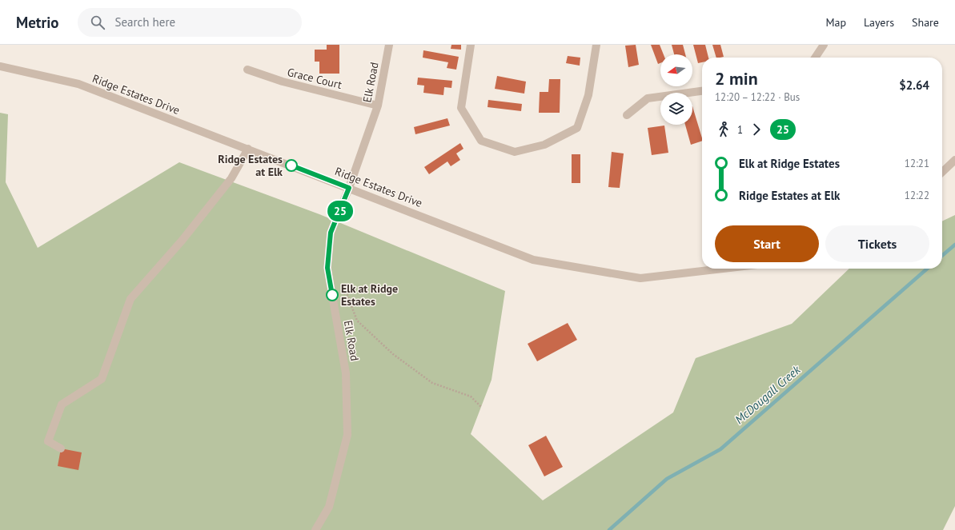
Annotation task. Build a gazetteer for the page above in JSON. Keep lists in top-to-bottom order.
{
  "streets": {
    "street": ["Grace Court", "Elk Road", "Ridge Estates Drive"]
  },
  "crossings": [
    ["Grace Court", "Elk Road"],
    ["Elk Road", "Ridge Estates Drive"]
  ],
  "water": ["McDougall Creek"],
  "places": ["Ridge Estates at Elk", "Elk at Ridge Estates"],
  "lines": ["bus line 25"],
  "north": "left",
  "page": {
    "header": "Metrio",
    "search": "Search here",
    "nav": ["Map", "Layers", "Share"],
    "on_map": "25",
    "heading": ["2 min", "12:20 – 12:22 · Bus", "$2.64"],
    "legs": ["1", "25"],
    "list": [
      {
        "name": "Elk at Ridge Estates",
        "value": "12:21"
      },
      {
        "name": "Ridge Estates at Elk",
        "value": "12:22"
      }
    ],
    "buttons": ["Start", "Tickets"]
  }
}
